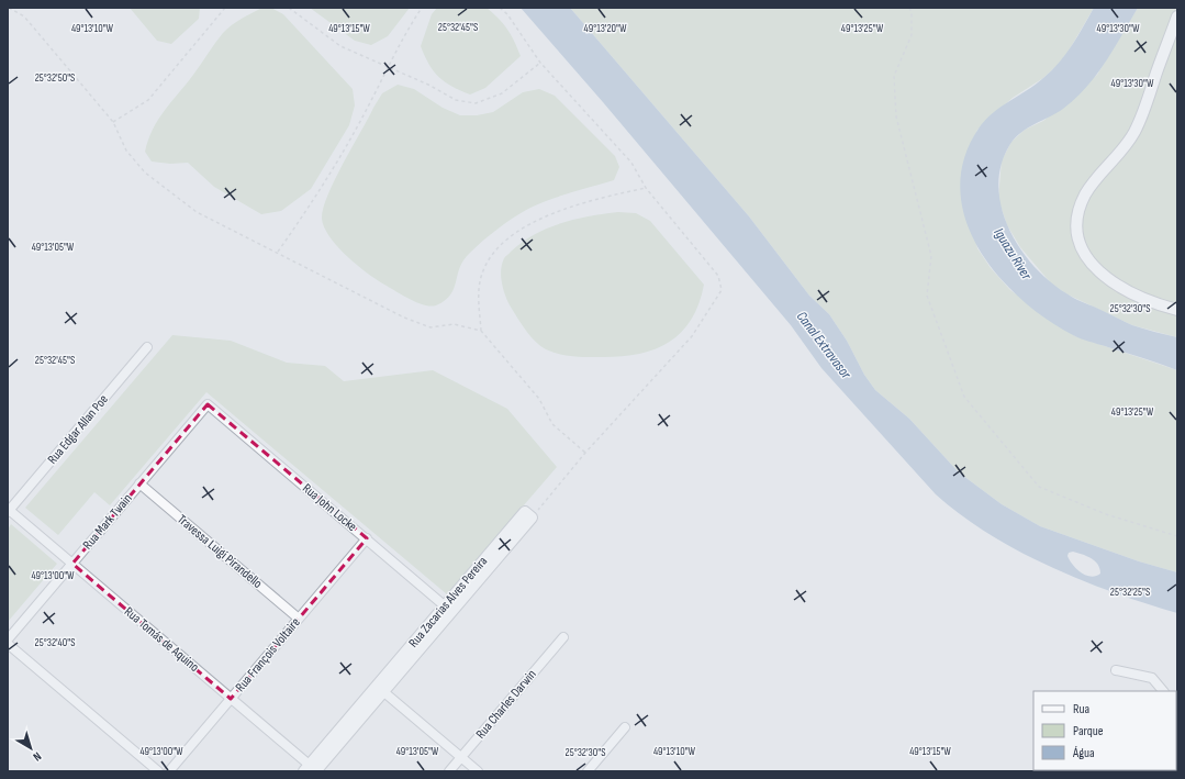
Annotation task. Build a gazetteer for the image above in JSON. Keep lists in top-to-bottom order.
{
  "streets": {
    "street": [
      "Rua Edgar Allan Poe",
      "Rua John Locke",
      "Rua Mark Twain",
      "Travessa Luigi Pirandello",
      "Rua Zacarias Alves Pereira",
      "Rua Tomás de Aquino",
      "Rua François Voltaire",
      "Rua Charles Darwin"
    ]
  },
  "crossings": [
    ["Rua Edgar Allan Poe", "Rua Tomás de Aquino"],
    ["Rua John Locke", "Rua Mark Twain"],
    ["Rua John Locke", "Rua Zacarias Alves Pereira"],
    ["Rua John Locke", "Rua François Voltaire"],
    ["Rua Mark Twain", "Travessa Luigi Pirandello"],
    ["Rua Mark Twain", "Rua Tomás de Aquino"],
    ["Travessa Luigi Pirandello", "Rua François Voltaire"],
    ["Rua Zacarias Alves Pereira", "Rua Tomás de Aquino"],
    ["Rua Tomás de Aquino", "Rua François Voltaire"]
  ],
  "water": ["Iguazu River", "Canal Extravasor"],
  "legend": ["Rua", "Parque", "Água"],
  "north": "bottom right",
  "coordinates": [
    "25°32'45\"S",
    "49°13'10\"W",
    "49°13'15\"W",
    "49°13'20\"W",
    "49°13'25\"W",
    "49°13'30\"W",
    "25°32'50\"S",
    "49°13'05\"W",
    "25°32'30\"S",
    "49°13'00\"W",
    "25°32'25\"S",
    "25°32'40\"S"
  ]
}
